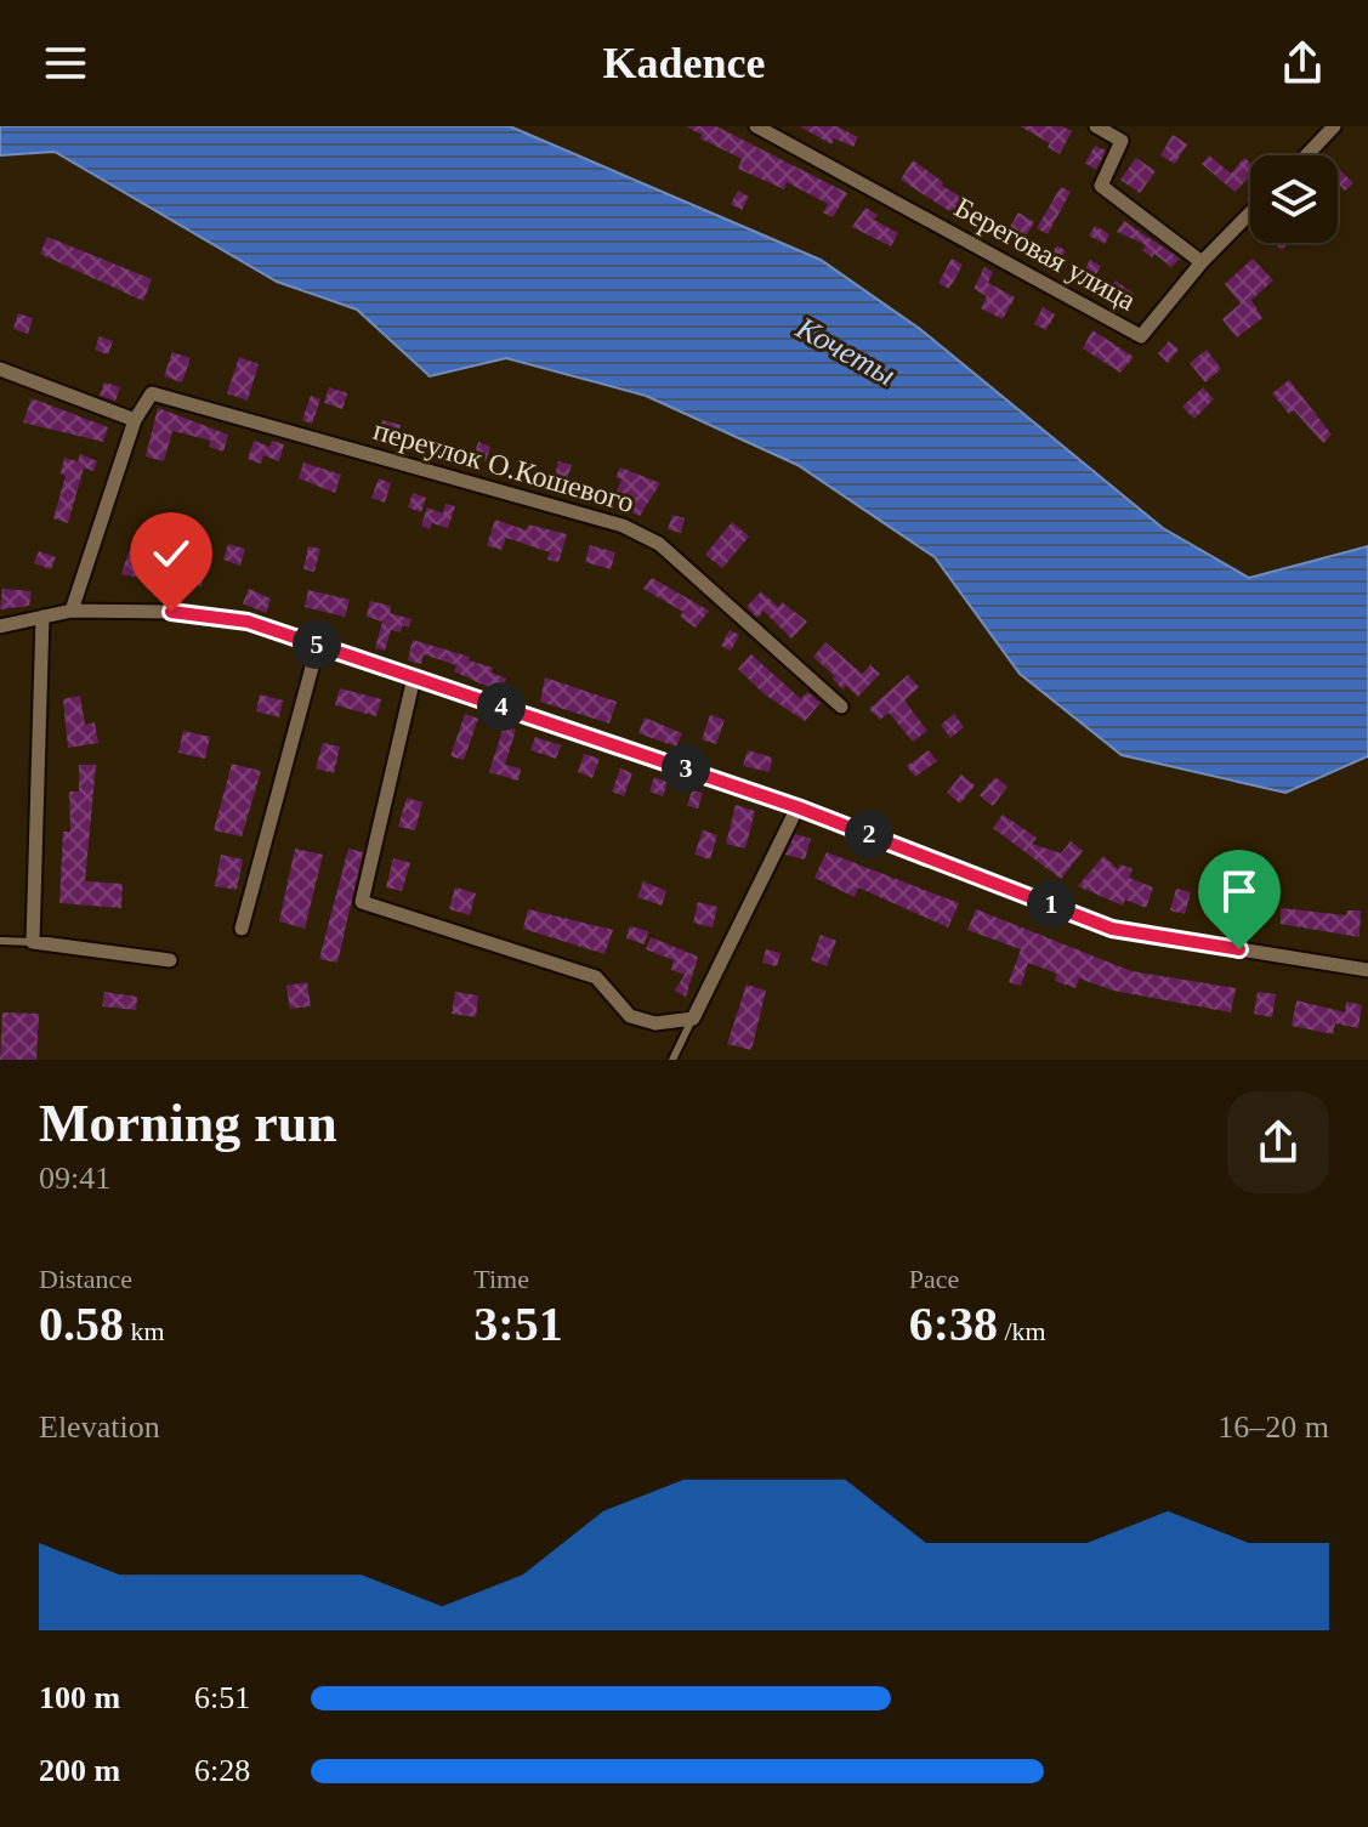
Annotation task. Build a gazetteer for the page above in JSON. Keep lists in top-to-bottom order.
{
  "streets": {
    "street": ["Береговая улица", "переулок О.Кошевого"]
  },
  "water": ["Кочеты"],
  "page": {
    "header": "Kadence",
    "pins": [
      "5",
      "4",
      "3",
      "2",
      "1"
    ],
    "heading": ["Morning run", "09:41"],
    "stats": [
      ["Distance", "0.58 km"],
      ["Time", "3:51"],
      ["Pace", "6:38 /km"]
    ],
    "chart": ["Elevation", "16–20 m"],
    "list": [
      {
        "name": "100 m",
        "note": "6:51"
      },
      {
        "name": "200 m",
        "note": "6:28"
      }
    ]
  }
}
